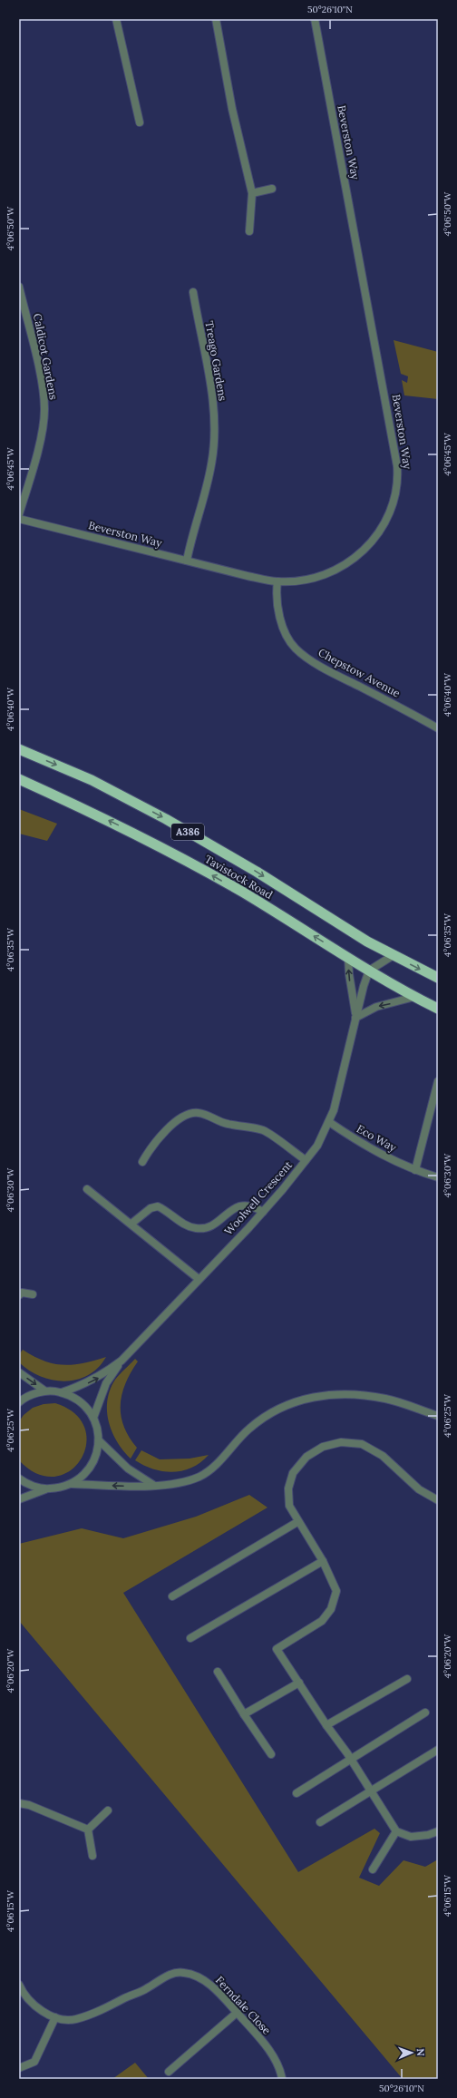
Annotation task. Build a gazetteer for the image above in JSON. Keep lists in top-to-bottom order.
{
  "streets": {
    "highway": ["A386", "Tavistock Road"],
    "street": [
      "Beverston Way",
      "Caldicot Gardens",
      "Treago Gardens",
      "Chepstow Avenue",
      "Eco Way",
      "Woolwell Crescent",
      "Ferndale Close"
    ]
  },
  "crossings": [
    ["Beverston Way", "Treago Gardens"],
    ["Beverston Way", "Chepstow Avenue"],
    ["Tavistock Road", "Woolwell Crescent"],
    ["Eco Way", "Woolwell Crescent"]
  ],
  "north": "right",
  "coordinates": [
    "50°26'10\"N",
    "4°06'50\"W",
    "4°06'45\"W",
    "4°06'40\"W",
    "4°06'35\"W",
    "4°06'30\"W",
    "4°06'25\"W",
    "4°06'20\"W",
    "4°06'15\"W"
  ]
}
